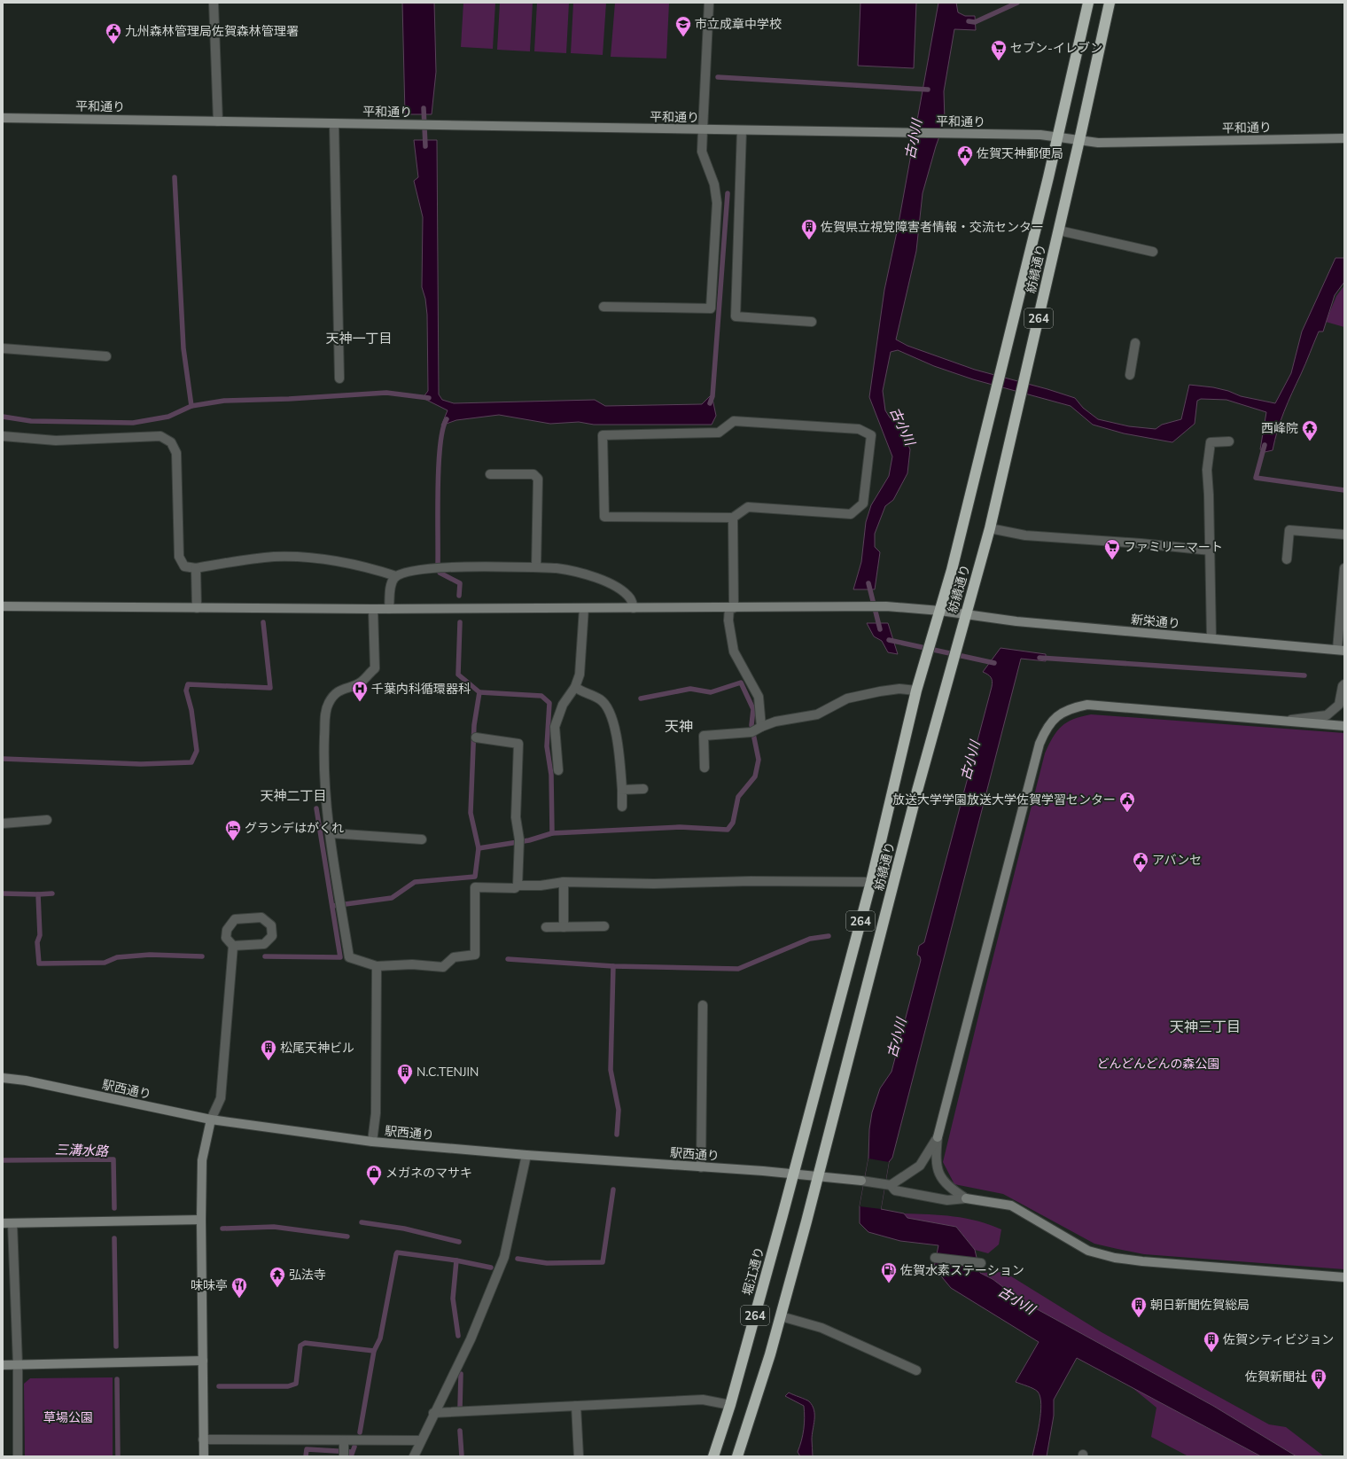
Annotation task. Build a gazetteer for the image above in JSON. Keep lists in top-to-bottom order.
{
  "streets": {
    "highway": ["紡績通り", "264", "堀江通り"],
    "street": ["平和通り", "新栄通り", "駅西通り"]
  },
  "crossings": [
    ["平和通り", "紡績通り"],
    ["紡績通り", "264"],
    ["紡績通り", "新栄通り"],
    ["紡績通り", "駅西通り"],
    ["紡績通り", "堀江通り"],
    ["264", "駅西通り"],
    ["駅西通り", "堀江通り"]
  ],
  "districts": [
    "天神一丁目",
    "天神",
    "天神二丁目",
    "天神三丁目"
  ],
  "water": ["古小川", "三溝水路"],
  "parks": ["どんどんどんの森公園", "草場公園"],
  "places": {
    "school or university": ["市立成章中学校"],
    "public building": [
      "九州森林管理局佐賀森林管理署",
      "佐賀天神郵便局",
      "放送大学学園放送大学佐賀学習センター",
      "アバンセ"
    ],
    "supermarket": ["セブン-イレブン", "ファミリーマート"],
    "building": [
      "佐賀県立視覚障害者情報・交流センター",
      "松尾天神ビル",
      "N.C.TENJIN",
      "朝日新聞佐賀総局",
      "佐賀シティビジョン",
      "佐賀新聞社"
    ],
    "temple": ["西峰院", "弘法寺"],
    "hospital": ["千葉内科循環器科"],
    "hotel": ["グランデはがくれ"],
    "shop": ["メガネのマサキ"],
    "fuel station": ["佐賀水素ステーション"],
    "restaurant": ["味味亭"]
  }
}
